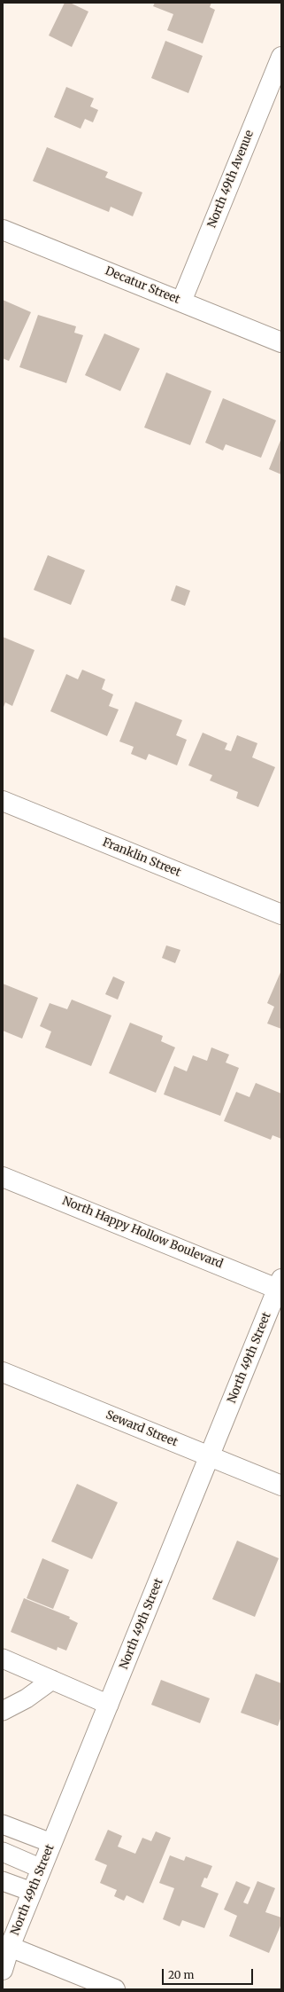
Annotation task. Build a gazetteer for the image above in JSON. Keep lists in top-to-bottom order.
{
  "streets": {
    "street": [
      "North 49th Avenue",
      "Decatur Street",
      "Franklin Street",
      "North Happy Hollow Boulevard",
      "North 49th Street",
      "Seward Street"
    ]
  },
  "crossings": [
    ["North 49th Avenue", "Decatur Street"],
    ["North Happy Hollow Boulevard", "North 49th Street"],
    ["North 49th Street", "Seward Street"]
  ],
  "scale_bar": "20 m"
}
